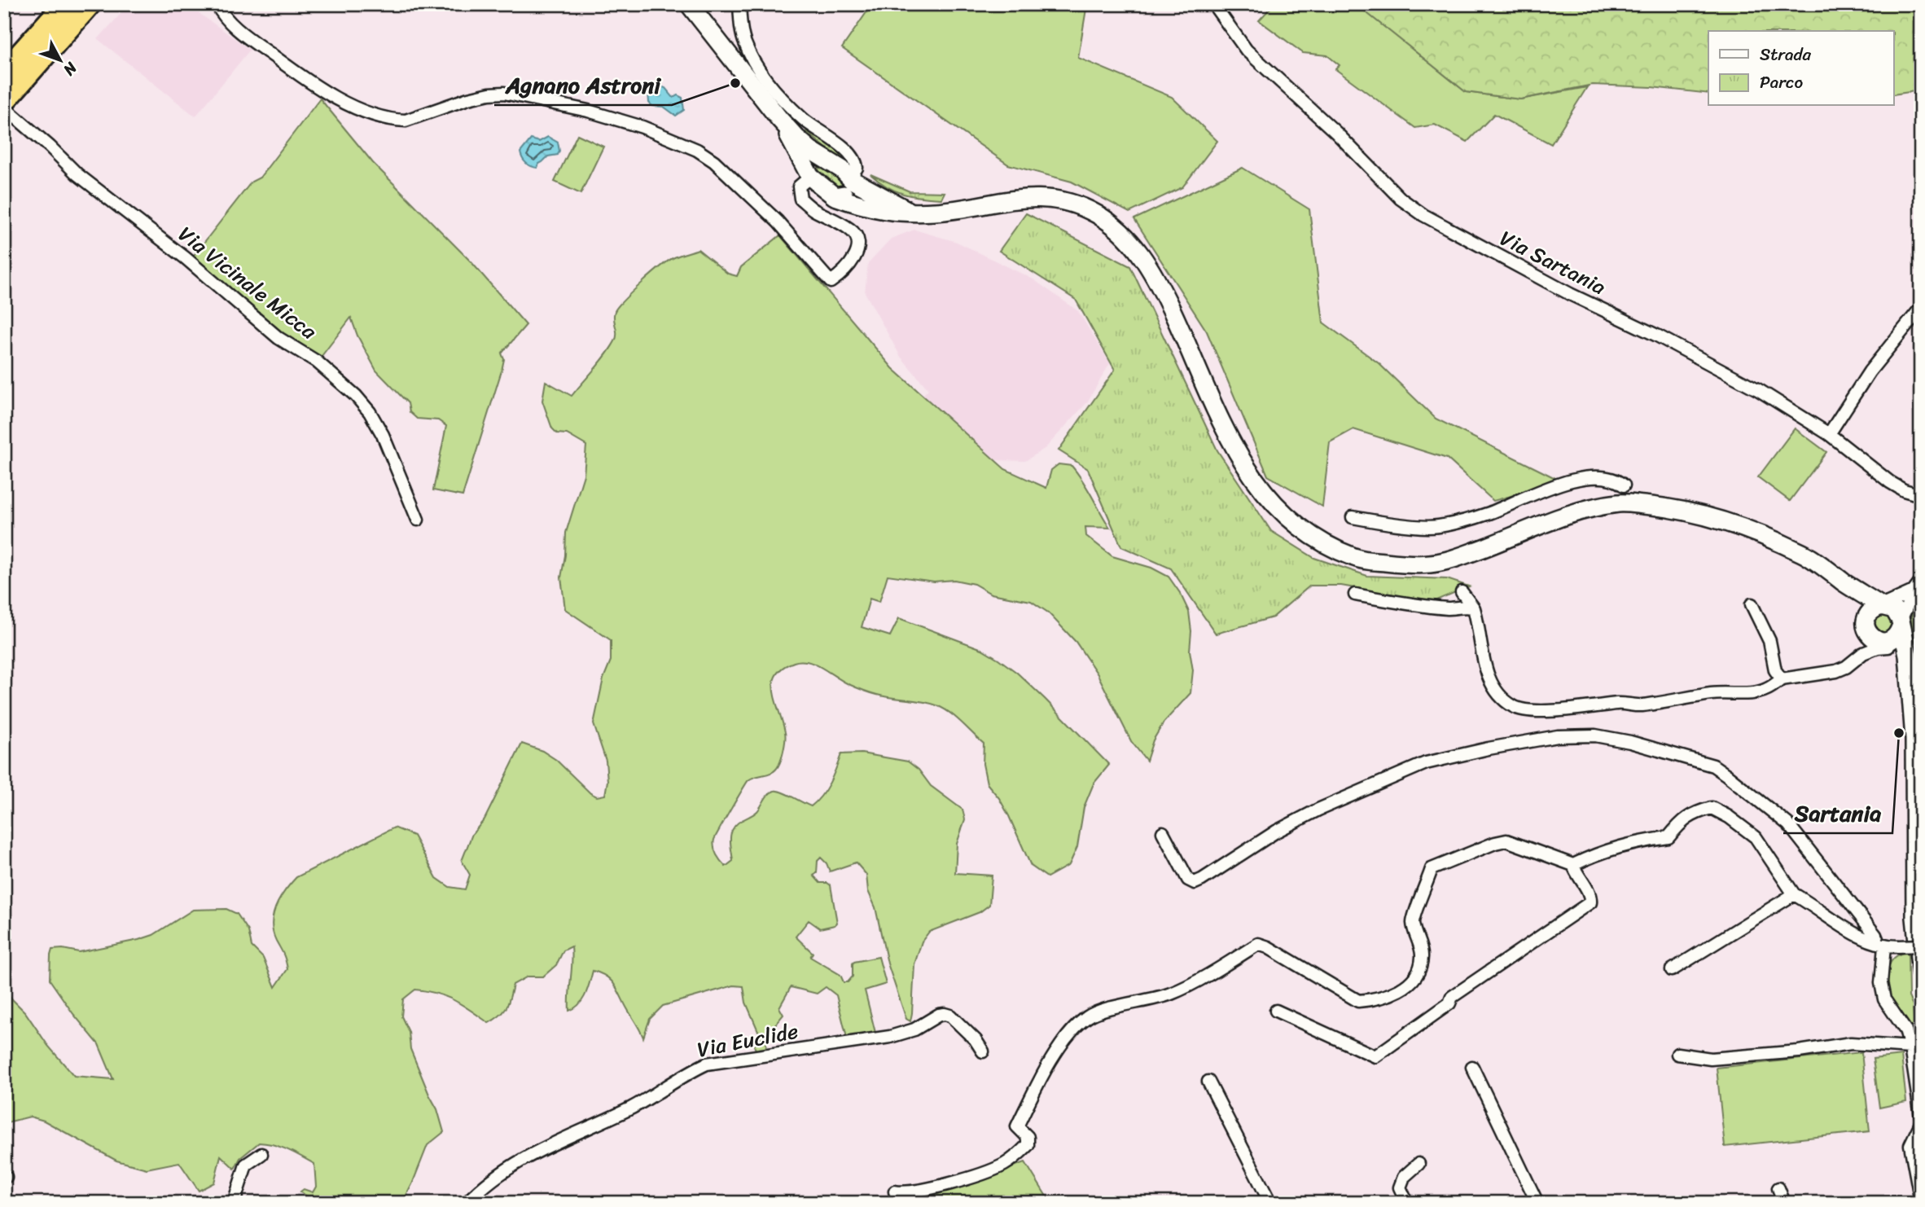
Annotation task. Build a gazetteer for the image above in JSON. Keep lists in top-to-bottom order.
{
  "streets": {
    "street": ["Via Sartania", "Via Vicinale Micca", "Via Euclide"]
  },
  "places": ["Agnano Astroni", "Sartania"],
  "legend": ["Strada", "Parco"],
  "north": "bottom right"
}
